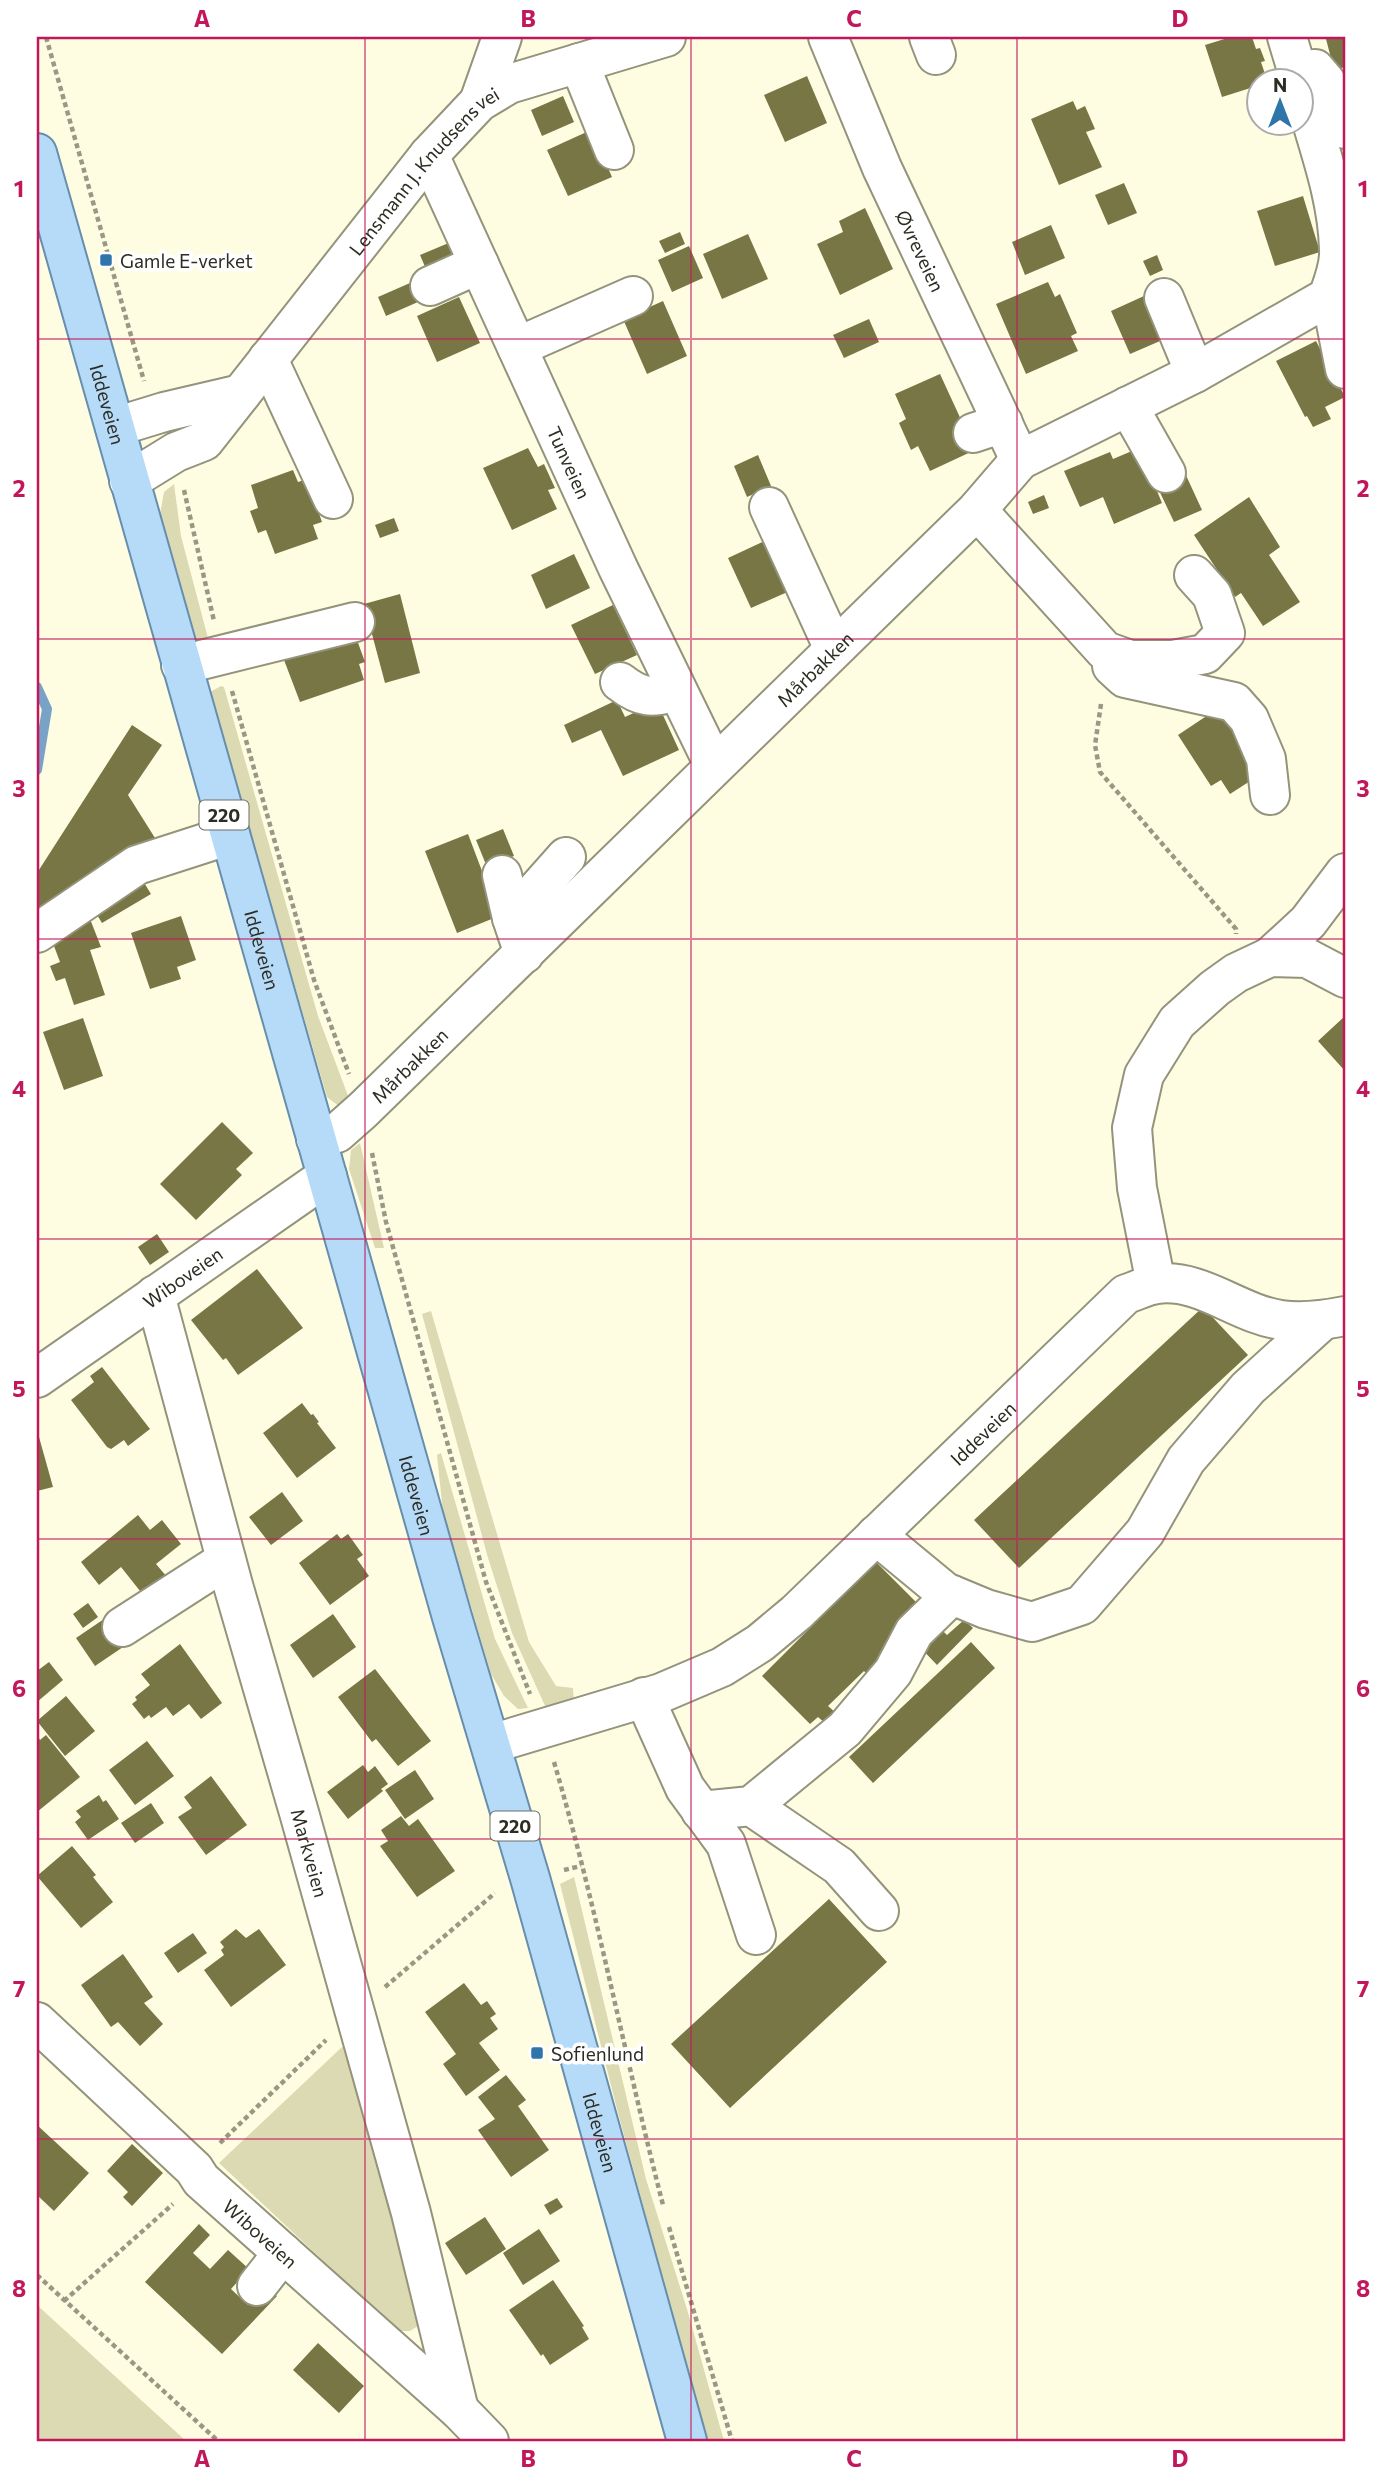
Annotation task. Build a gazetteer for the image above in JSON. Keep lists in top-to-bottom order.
{
  "streets": {
    "main road": ["Iddeveien", "220"],
    "street": [
      "Lensmann J. Knudsens vei",
      "Øvreveien",
      "Tunveien",
      "Mårbakken",
      "Wiboveien",
      "Markveien"
    ]
  },
  "crossings": [
    ["Lensmann J. Knudsens vei", "Iddeveien"],
    ["Lensmann J. Knudsens vei", "Tunveien"],
    ["Øvreveien", "Mårbakken"],
    ["Iddeveien", "Mårbakken"],
    ["Iddeveien", "Wiboveien"],
    ["Tunveien", "Mårbakken"],
    ["Wiboveien", "Markveien"]
  ],
  "places": {
    "transit": ["Gamle E-verket", "Sofienlund"]
  },
  "north": "top",
  "grid": {
    "columns": [
      "A",
      "B",
      "C",
      "D"
    ],
    "rows": [
      "1",
      "2",
      "3",
      "4",
      "5",
      "6",
      "7",
      "8"
    ]
  }
}
